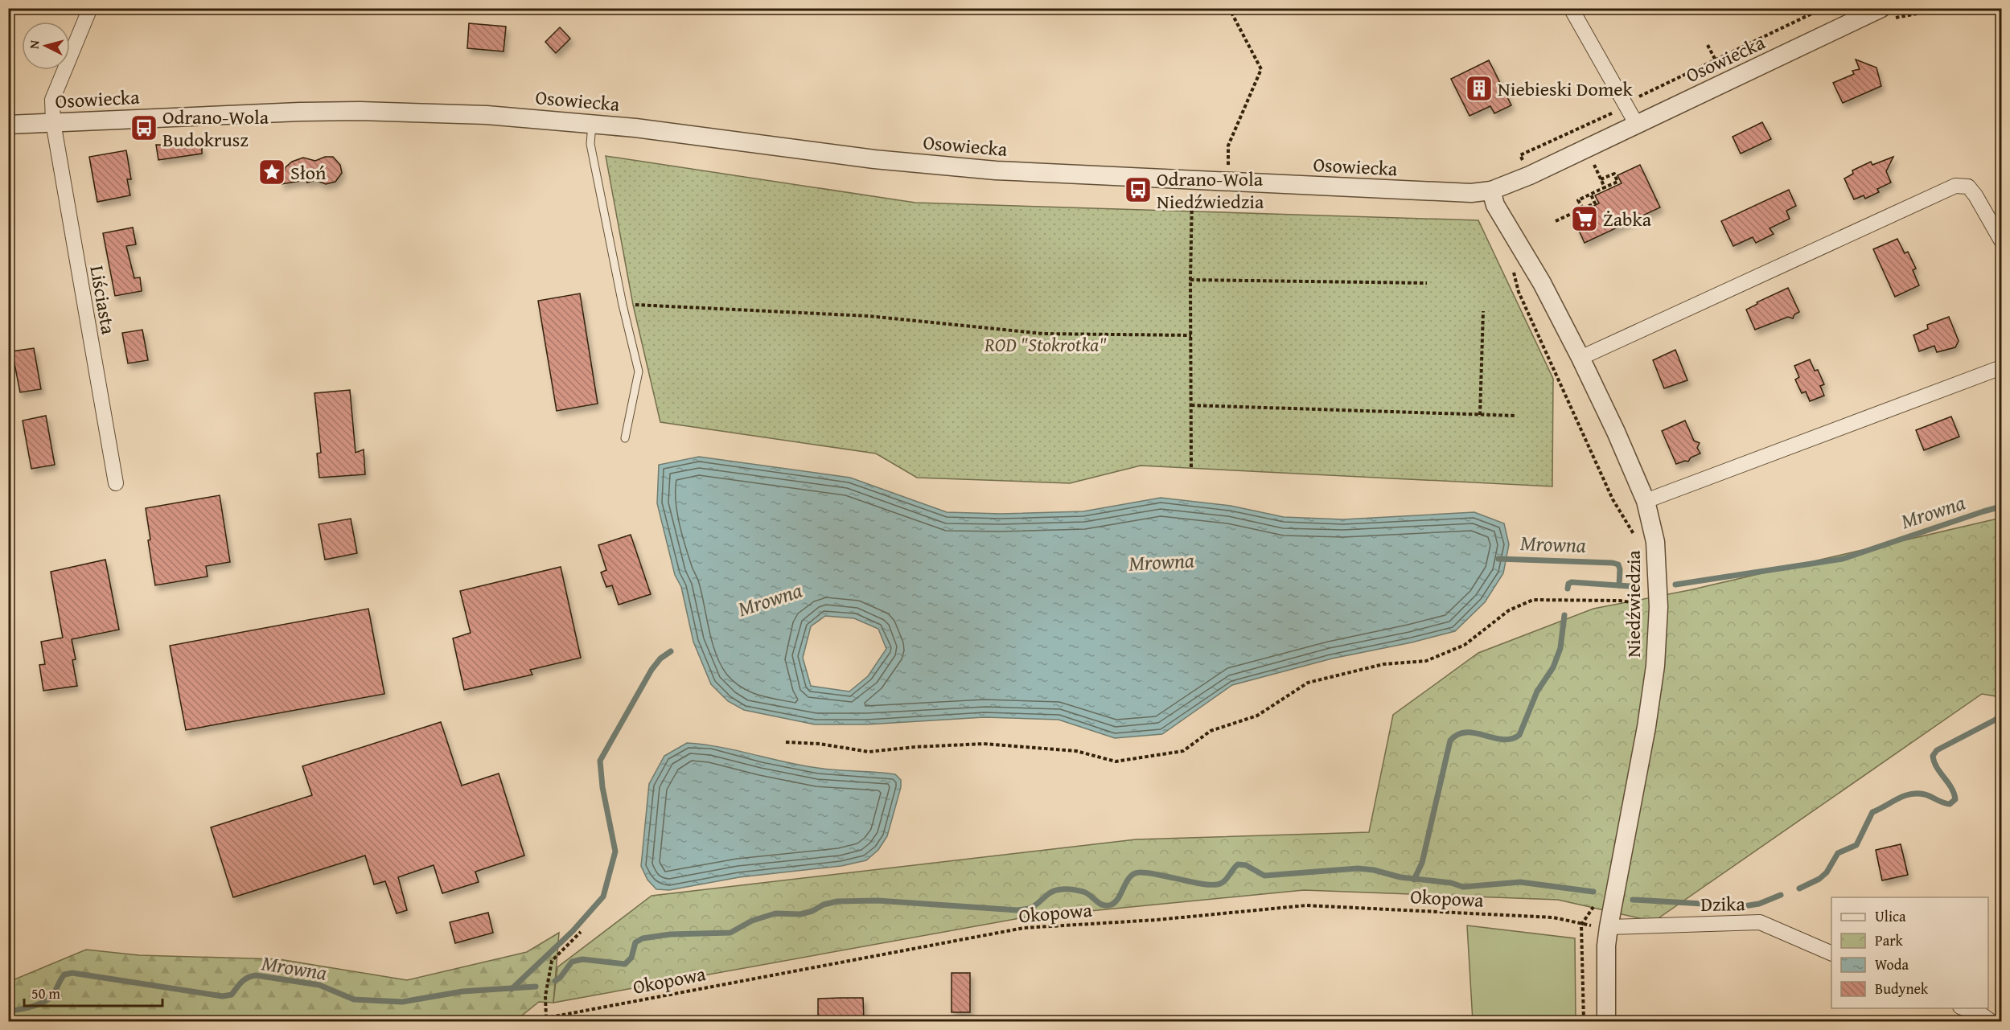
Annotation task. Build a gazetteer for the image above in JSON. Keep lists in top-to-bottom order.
{
  "streets": {
    "street": [
      "Osowiecka",
      "Liściasta",
      "Niedźwiedzia",
      "Dzika"
    ],
    "path": ["Okopowa"]
  },
  "crossings": [
    ["Osowiecka", "Liściasta"],
    ["Osowiecka", "Niedźwiedzia"],
    ["Niedźwiedzia", "Dzika"]
  ],
  "water": ["Mrowna"],
  "parks": ["ROD \"Stokrotka\""],
  "places": {
    "building": ["Niebieski Domek"],
    "bus stop": ["Odrano-Wola Budokrusz", "Odrano-Wola Niedźwiedzia"],
    "place": ["Słoń"],
    "supermarket": ["Żabka"]
  },
  "legend": [
    "Ulica",
    "Park",
    "Woda",
    "Budynek"
  ],
  "scale_bar": "50 m",
  "north": "left"
}
